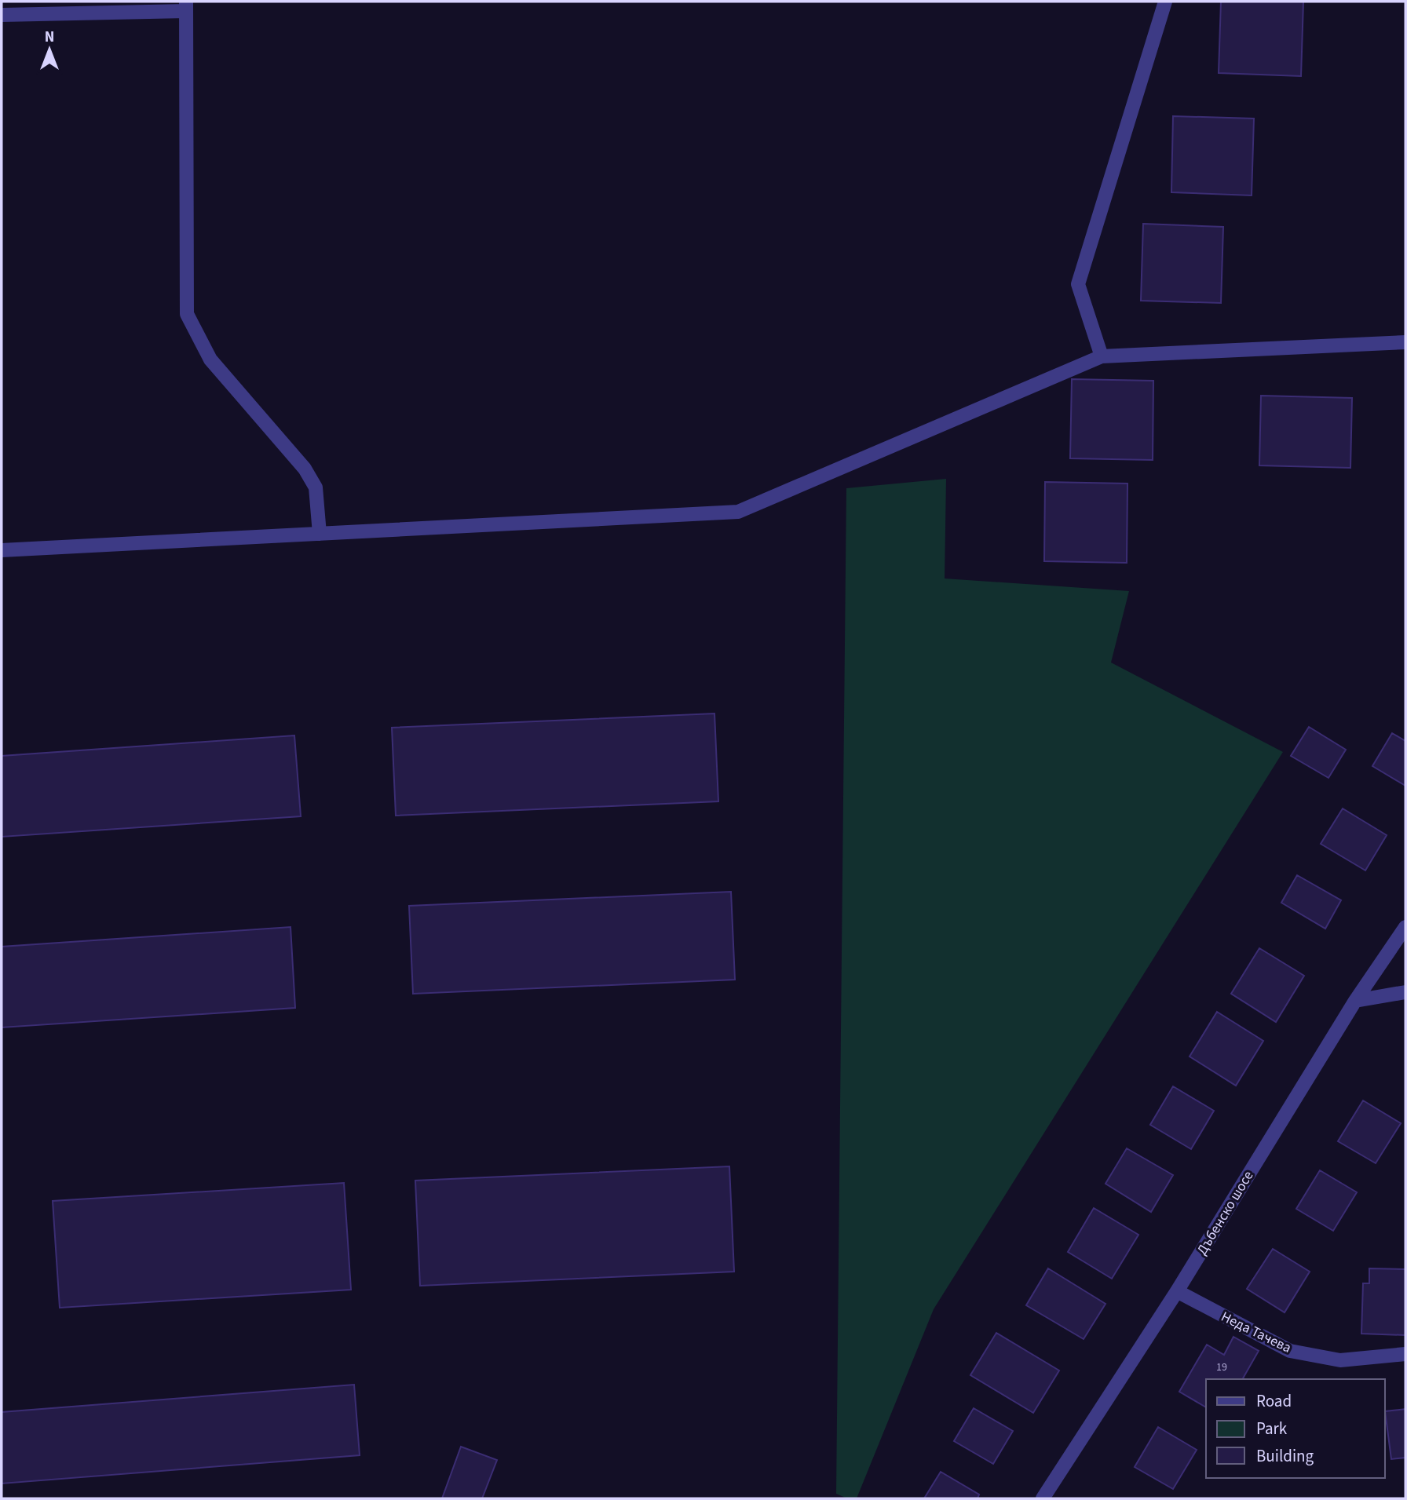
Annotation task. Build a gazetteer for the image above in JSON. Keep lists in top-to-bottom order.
{
  "streets": {
    "street": ["Дъбенско шосе", "Неда Тачева"]
  },
  "crossings": [
    ["Дъбенско шосе", "Неда Тачева"]
  ],
  "house_numbers": ["19"],
  "legend": ["Road", "Park", "Building"],
  "north": "top"
}
